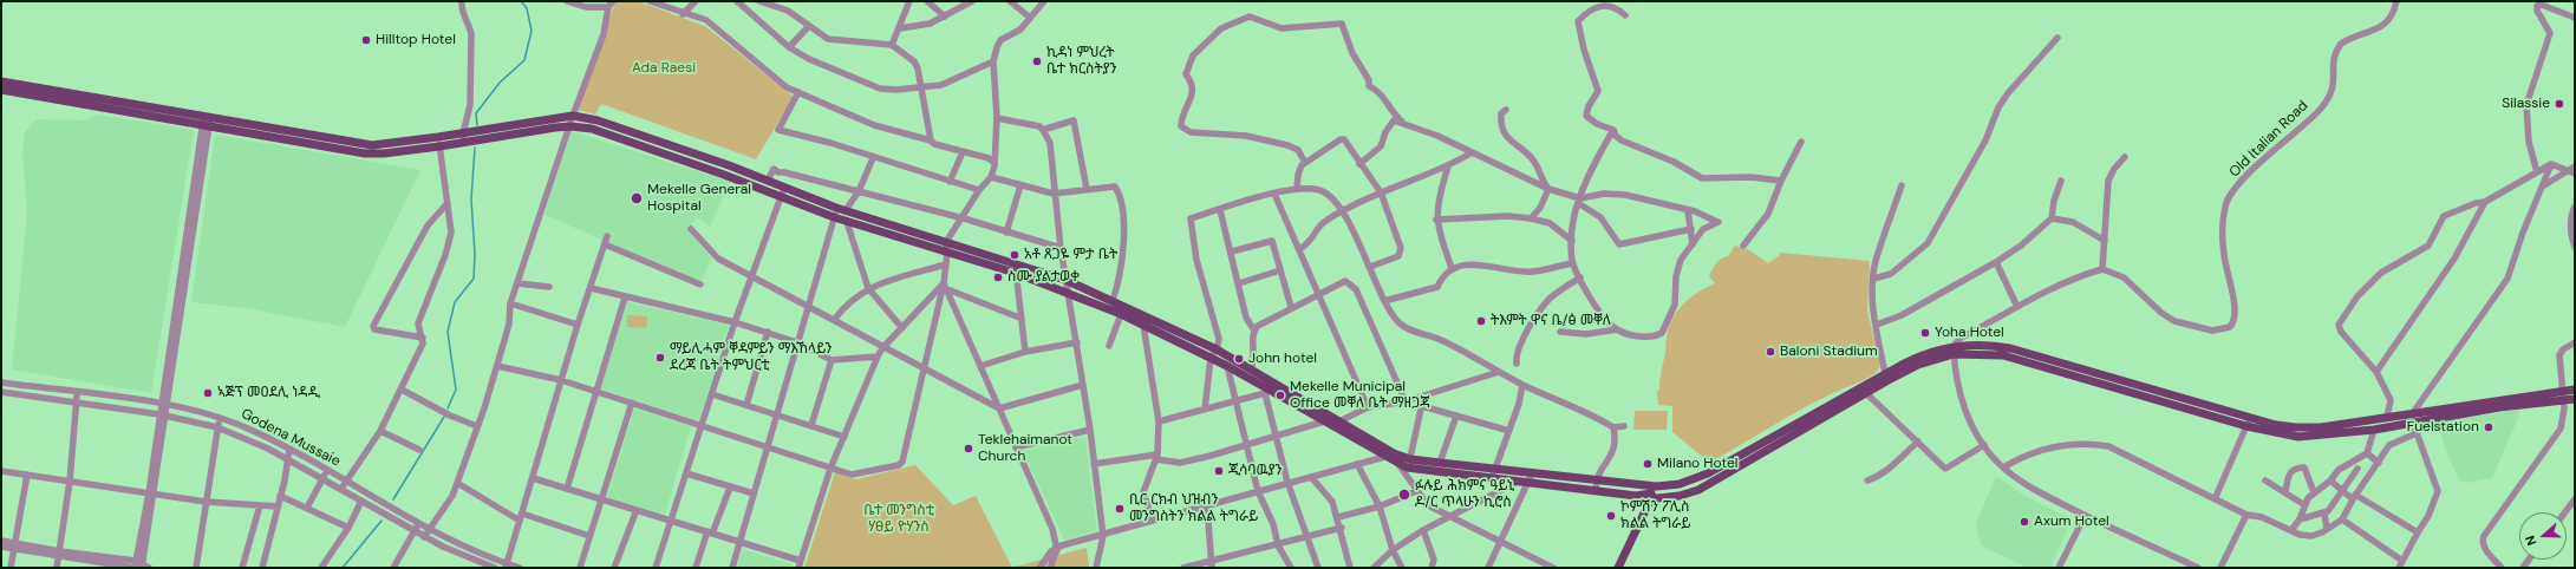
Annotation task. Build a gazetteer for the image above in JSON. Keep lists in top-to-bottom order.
{
  "streets": {
    "street": ["Old Italian Road", "Godena Mussaie"]
  },
  "parks": ["Ada Raesi", "ቤተ መንግስቲ ሃፀይ ዮሃንስ"],
  "places": [
    "Hilltop Hotel",
    "ኪዳነ ምህረት ቤተ ክርስትያን",
    "Silassie",
    "Mekelle General Hospital",
    "አቶ ጸጋዬ ምታ ቤት",
    "ስሙ ያልታወቀ",
    "ትእምት ዋና ቤ/ፅ መቐለ",
    "Yoha Hotel",
    "Baloni Stadium",
    "ማይሊሓም ቐዳምይን ማእኸላይን ደረጃ ቤት ትምህርቲ",
    "John hotel",
    "ኣጅፕ መዐደሊ ነዳዲ",
    "Mekelle Municipal Office መቐለ ቤት ማዘጋጃ",
    "Fuelstation",
    "Teklehaimanot Church",
    "Milano Hotel",
    "ጂሳባዉያን",
    "ፉሉይ ሕክምና ዓይኒ ዶ/ር ጥላሁን ኪሮስ",
    "ቢር ርክብ ህዝብን መንግስትን ክልል ትግራይ",
    "ኮምሽን ፖሊስ ክልል ትግራይ",
    "Axum Hotel"
  ],
  "north": "left"
}
